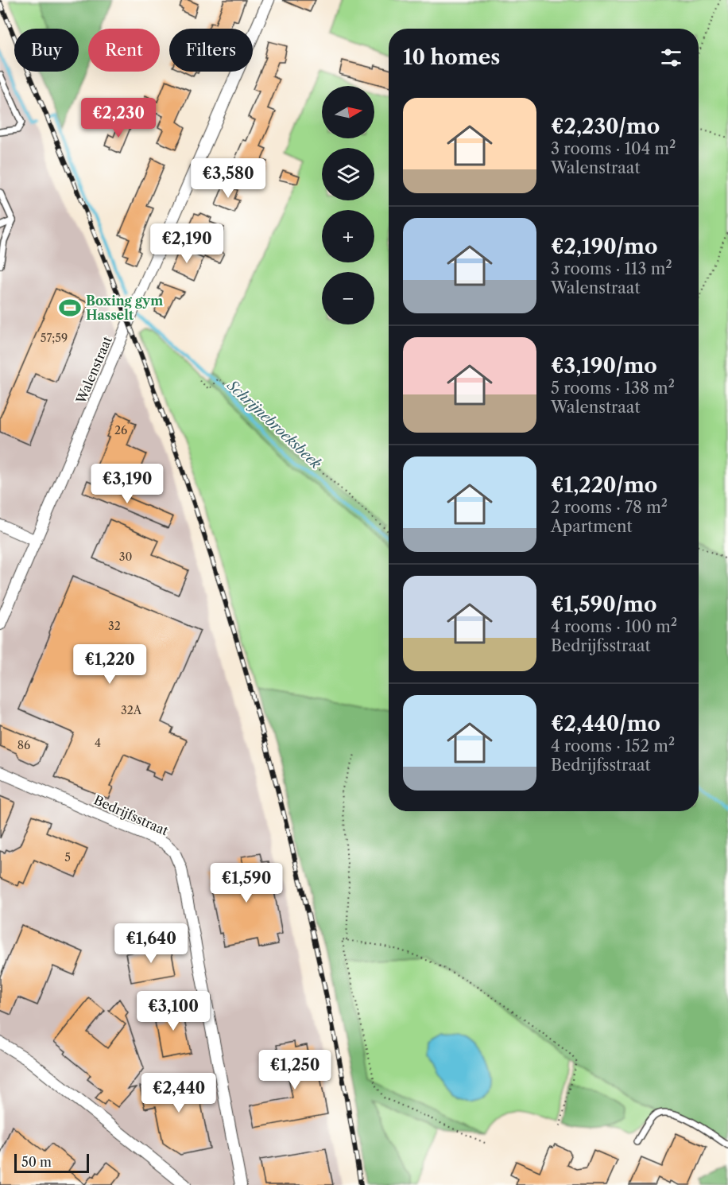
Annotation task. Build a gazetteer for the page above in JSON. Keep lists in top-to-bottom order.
{
  "streets": {
    "street": ["Walenstraat", "Bedrijfsstraat"]
  },
  "water": ["Schrijnebroeksbeek"],
  "places": {
    "sports": ["Boxing gym Hasselt"]
  },
  "house_numbers": [
    "57;59",
    "26",
    "30",
    "32",
    "32A",
    "4",
    "86",
    "5"
  ],
  "scale_bar": "50 m",
  "north": "right",
  "page": {
    "chip": ["Buy", "Rent", "Filters"],
    "heading": "10 homes",
    "map_buttons": ["+", "−"],
    "list": [
      {
        "name": "€2,230/mo",
        "note": "3 rooms · 104 m² · Walenstraat"
      },
      {
        "name": "€2,190/mo",
        "note": "3 rooms · 113 m² · Walenstraat"
      },
      {
        "name": "€3,190/mo",
        "note": "5 rooms · 138 m² · Walenstraat"
      },
      {
        "name": "€1,220/mo",
        "note": "2 rooms · 78 m² · Apartment"
      },
      {
        "name": "€1,590/mo",
        "note": "4 rooms · 100 m² · Bedrijfsstraat"
      },
      {
        "name": "€2,440/mo",
        "note": "4 rooms · 152 m² · Bedrijfsstraat"
      }
    ],
    "price": [
      "€2,230",
      "€3,580",
      "€2,190",
      "€3,190",
      "€1,220",
      "€1,590",
      "€1,640",
      "€3,100",
      "€1,250",
      "€2,440"
    ],
    "scale": "50 m"
  }
}
